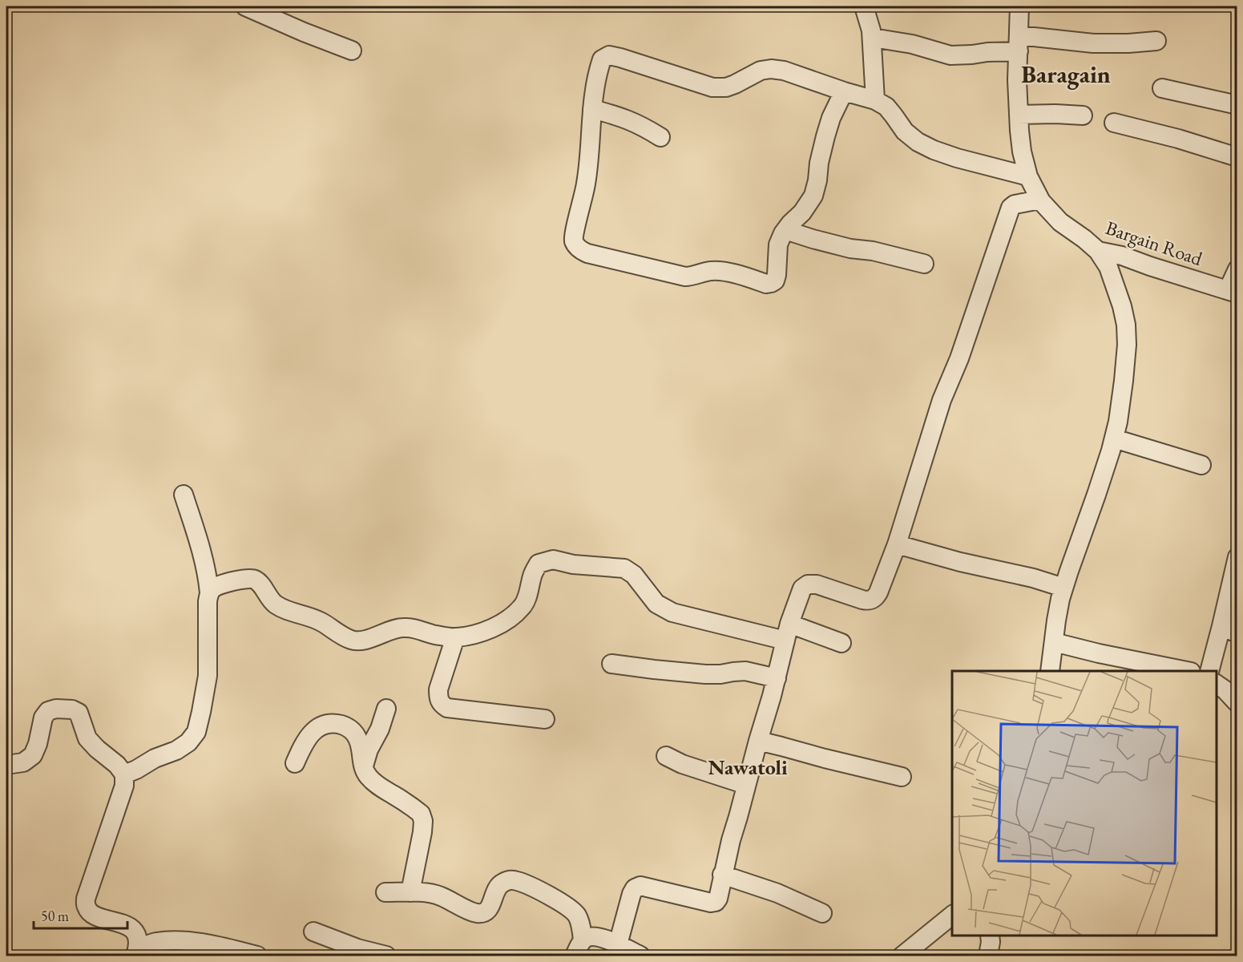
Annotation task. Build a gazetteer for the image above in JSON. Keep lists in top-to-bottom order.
{
  "streets": {
    "street": ["Bargain Road"]
  },
  "districts": ["Baragain", "Nawatoli"],
  "scale_bar": "50 m"
}
